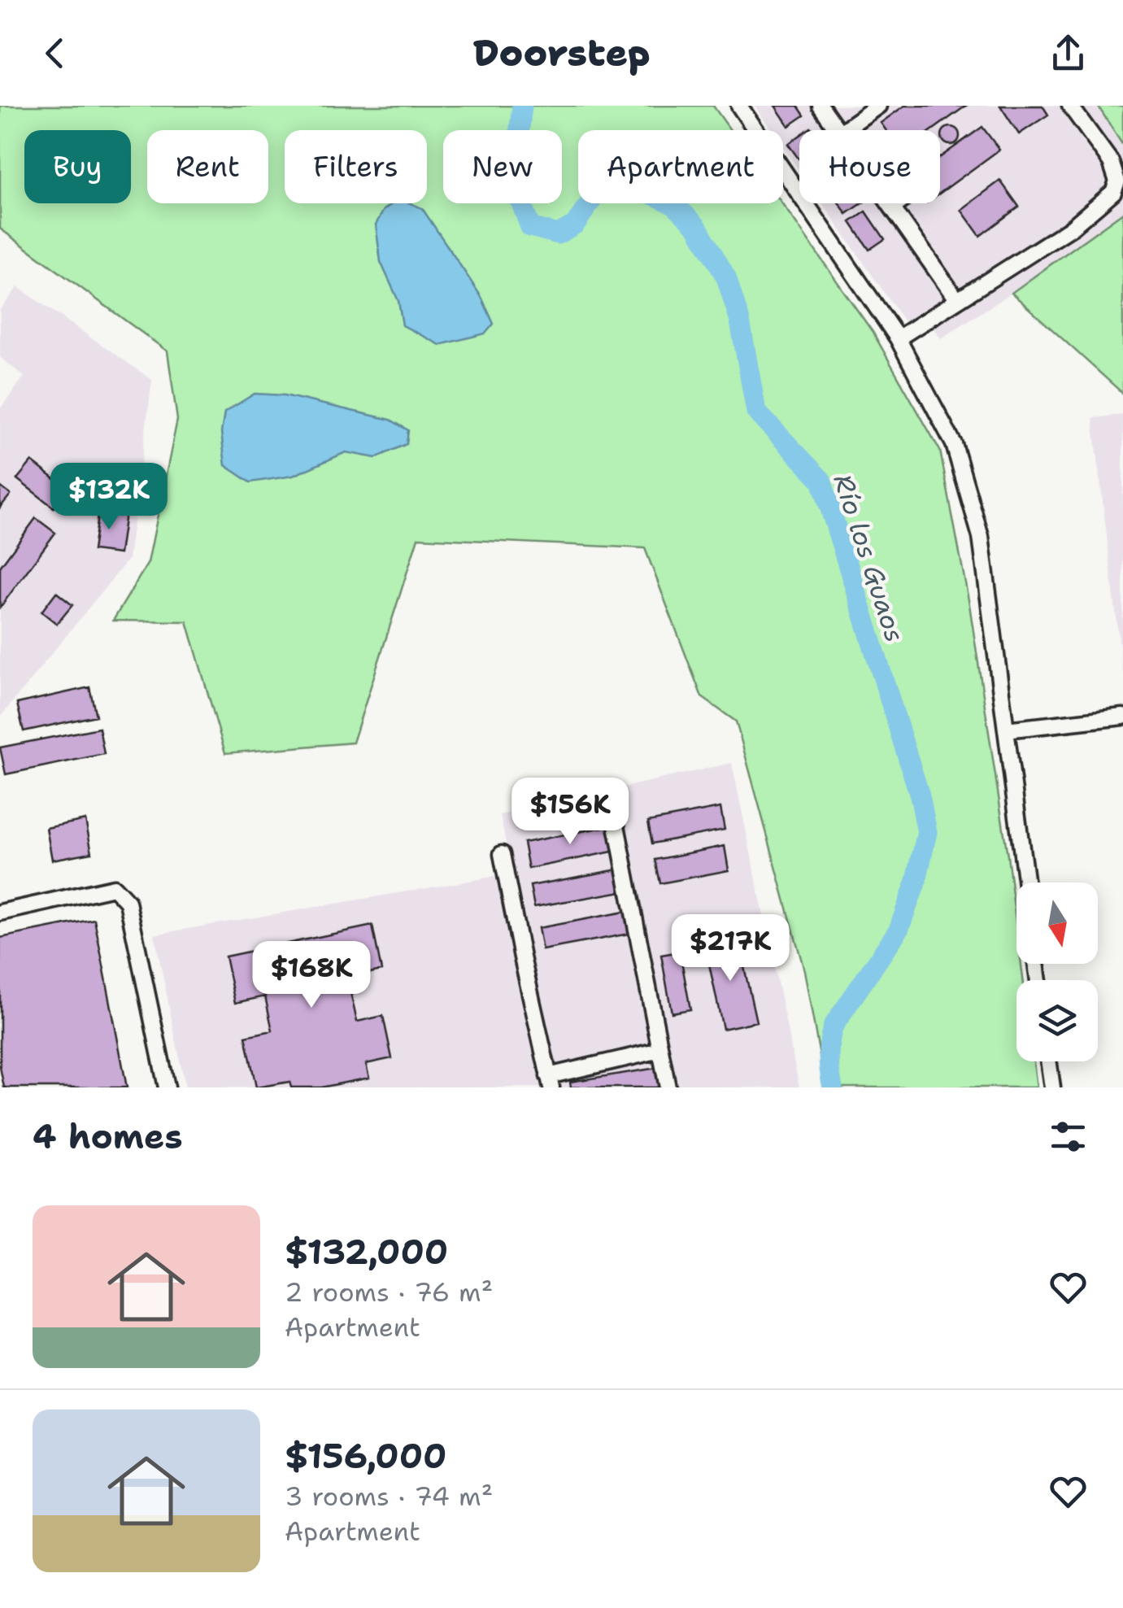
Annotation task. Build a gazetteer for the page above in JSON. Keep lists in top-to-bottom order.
{
  "water": ["Río los Guaos"],
  "north": "bottom",
  "page": {
    "header": "Doorstep",
    "chip": [
      "Buy",
      "Rent",
      "Filters",
      "New",
      "Apartment",
      "House"
    ],
    "price": [
      "$132K",
      "$156K",
      "$217K",
      "$168K"
    ],
    "heading": "4 homes",
    "list": [
      {
        "name": "$132,000",
        "note": "2 rooms · 76 m² · Apartment"
      },
      {
        "name": "$156,000",
        "note": "3 rooms · 74 m² · Apartment"
      }
    ]
  }
}
